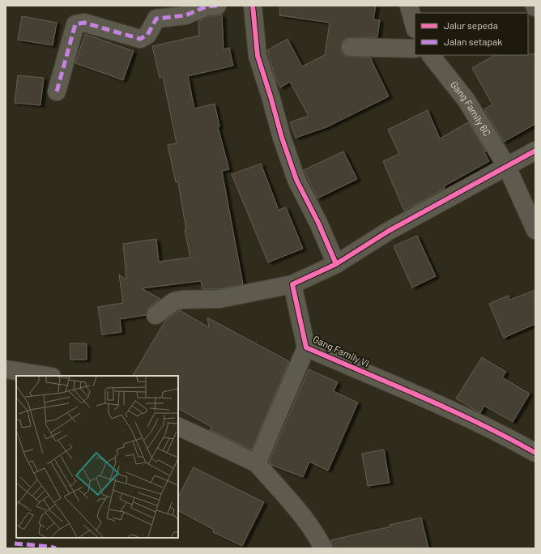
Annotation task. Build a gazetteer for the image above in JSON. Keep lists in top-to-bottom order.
{
  "streets": {
    "street": ["Gang Family 6C", "Gang Family VI"]
  },
  "legend": ["Jalur sepeda", "Jalan setapak"]
}
